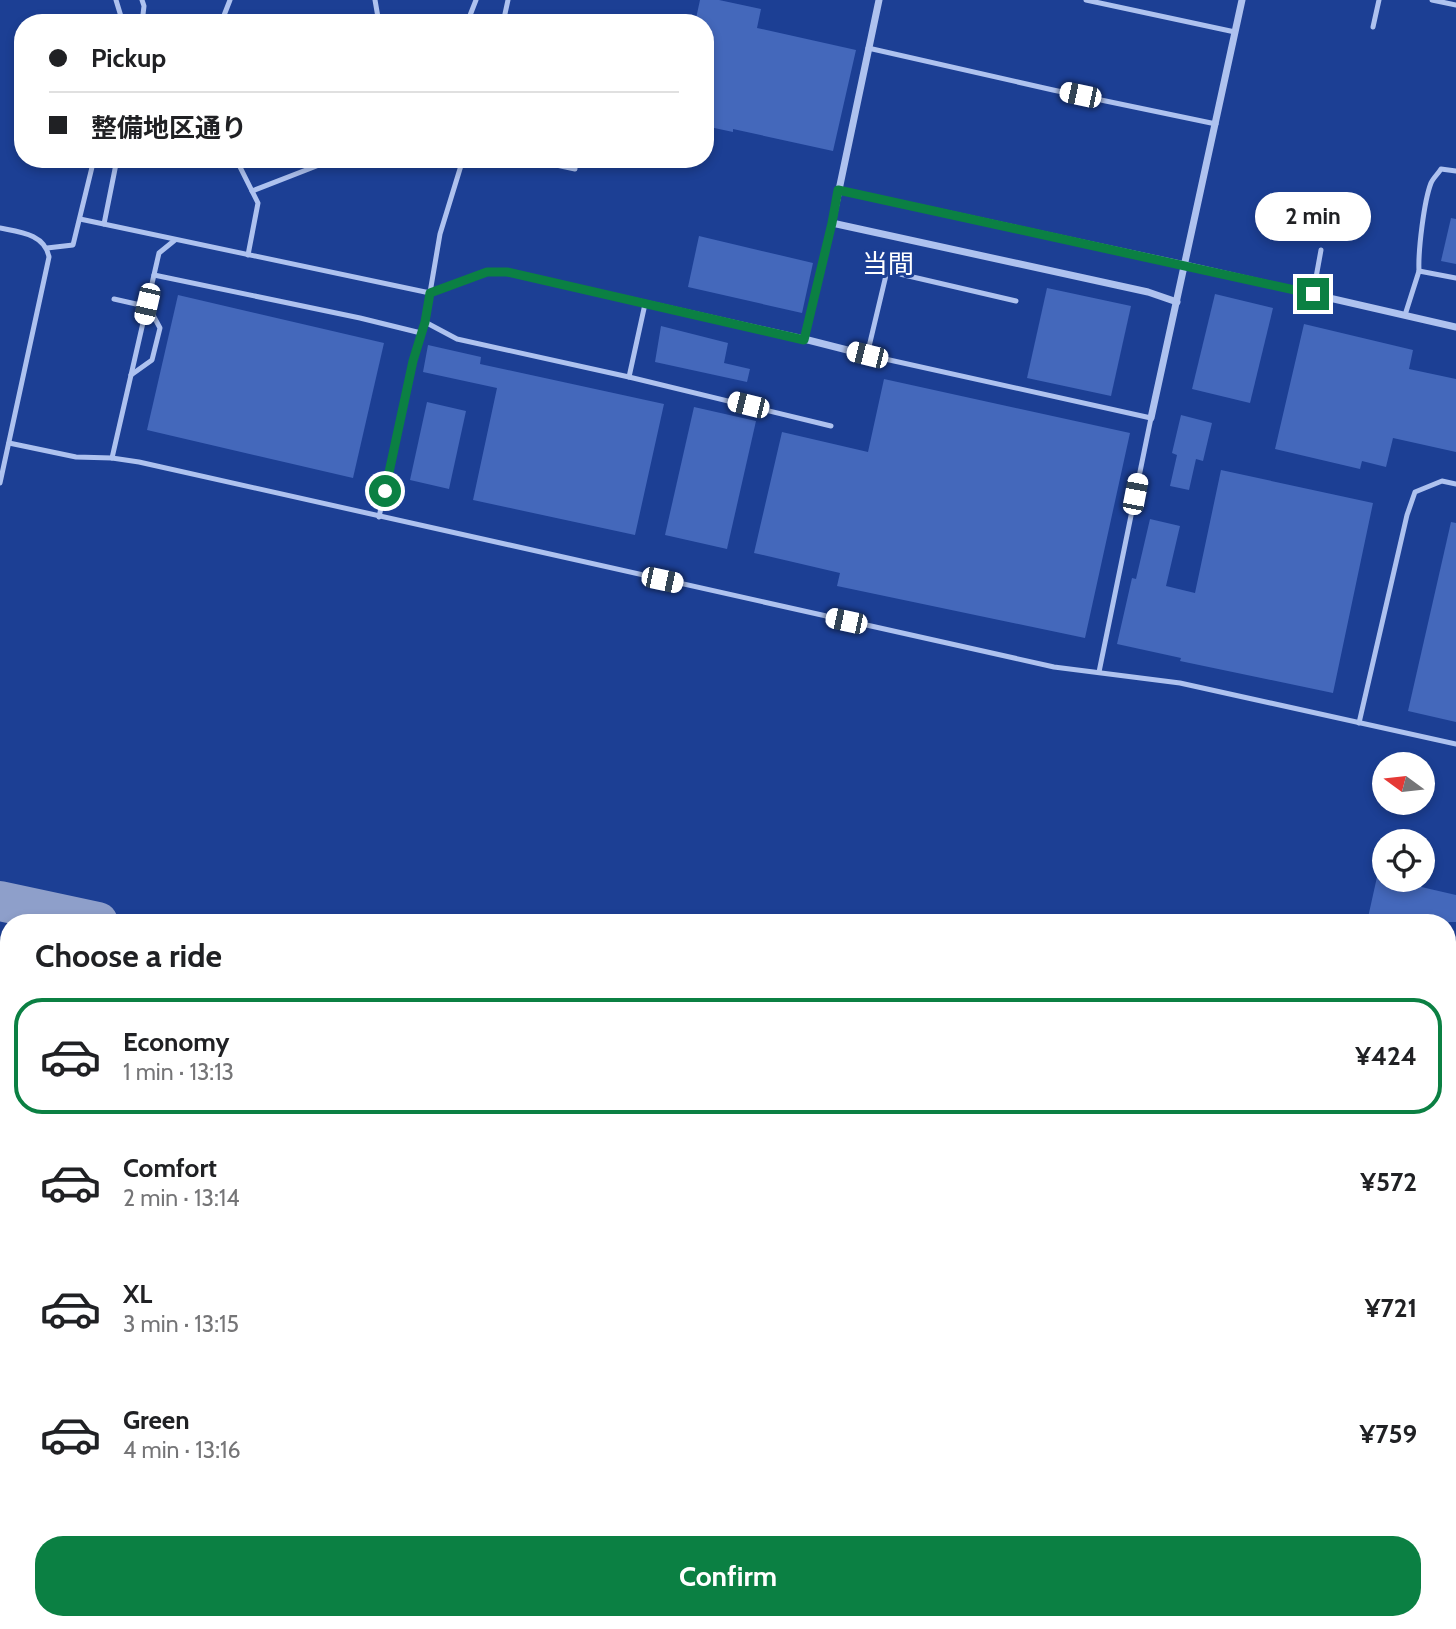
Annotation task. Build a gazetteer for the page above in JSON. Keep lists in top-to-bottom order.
{
  "districts": ["当間"],
  "north": "left",
  "page": {
    "banner": ["Pickup", "整備地区通り"],
    "bubble": "2 min",
    "heading": "Choose a ride",
    "list": [
      {
        "name": "Economy",
        "note": "1 min · 13:13",
        "value": "¥424"
      },
      {
        "name": "Comfort",
        "note": "2 min · 13:14",
        "value": "¥572"
      },
      {
        "name": "XL",
        "note": "3 min · 13:15",
        "value": "¥721"
      },
      {
        "name": "Green",
        "note": "4 min · 13:16",
        "value": "¥759"
      }
    ],
    "buttons": "Confirm"
  }
}
